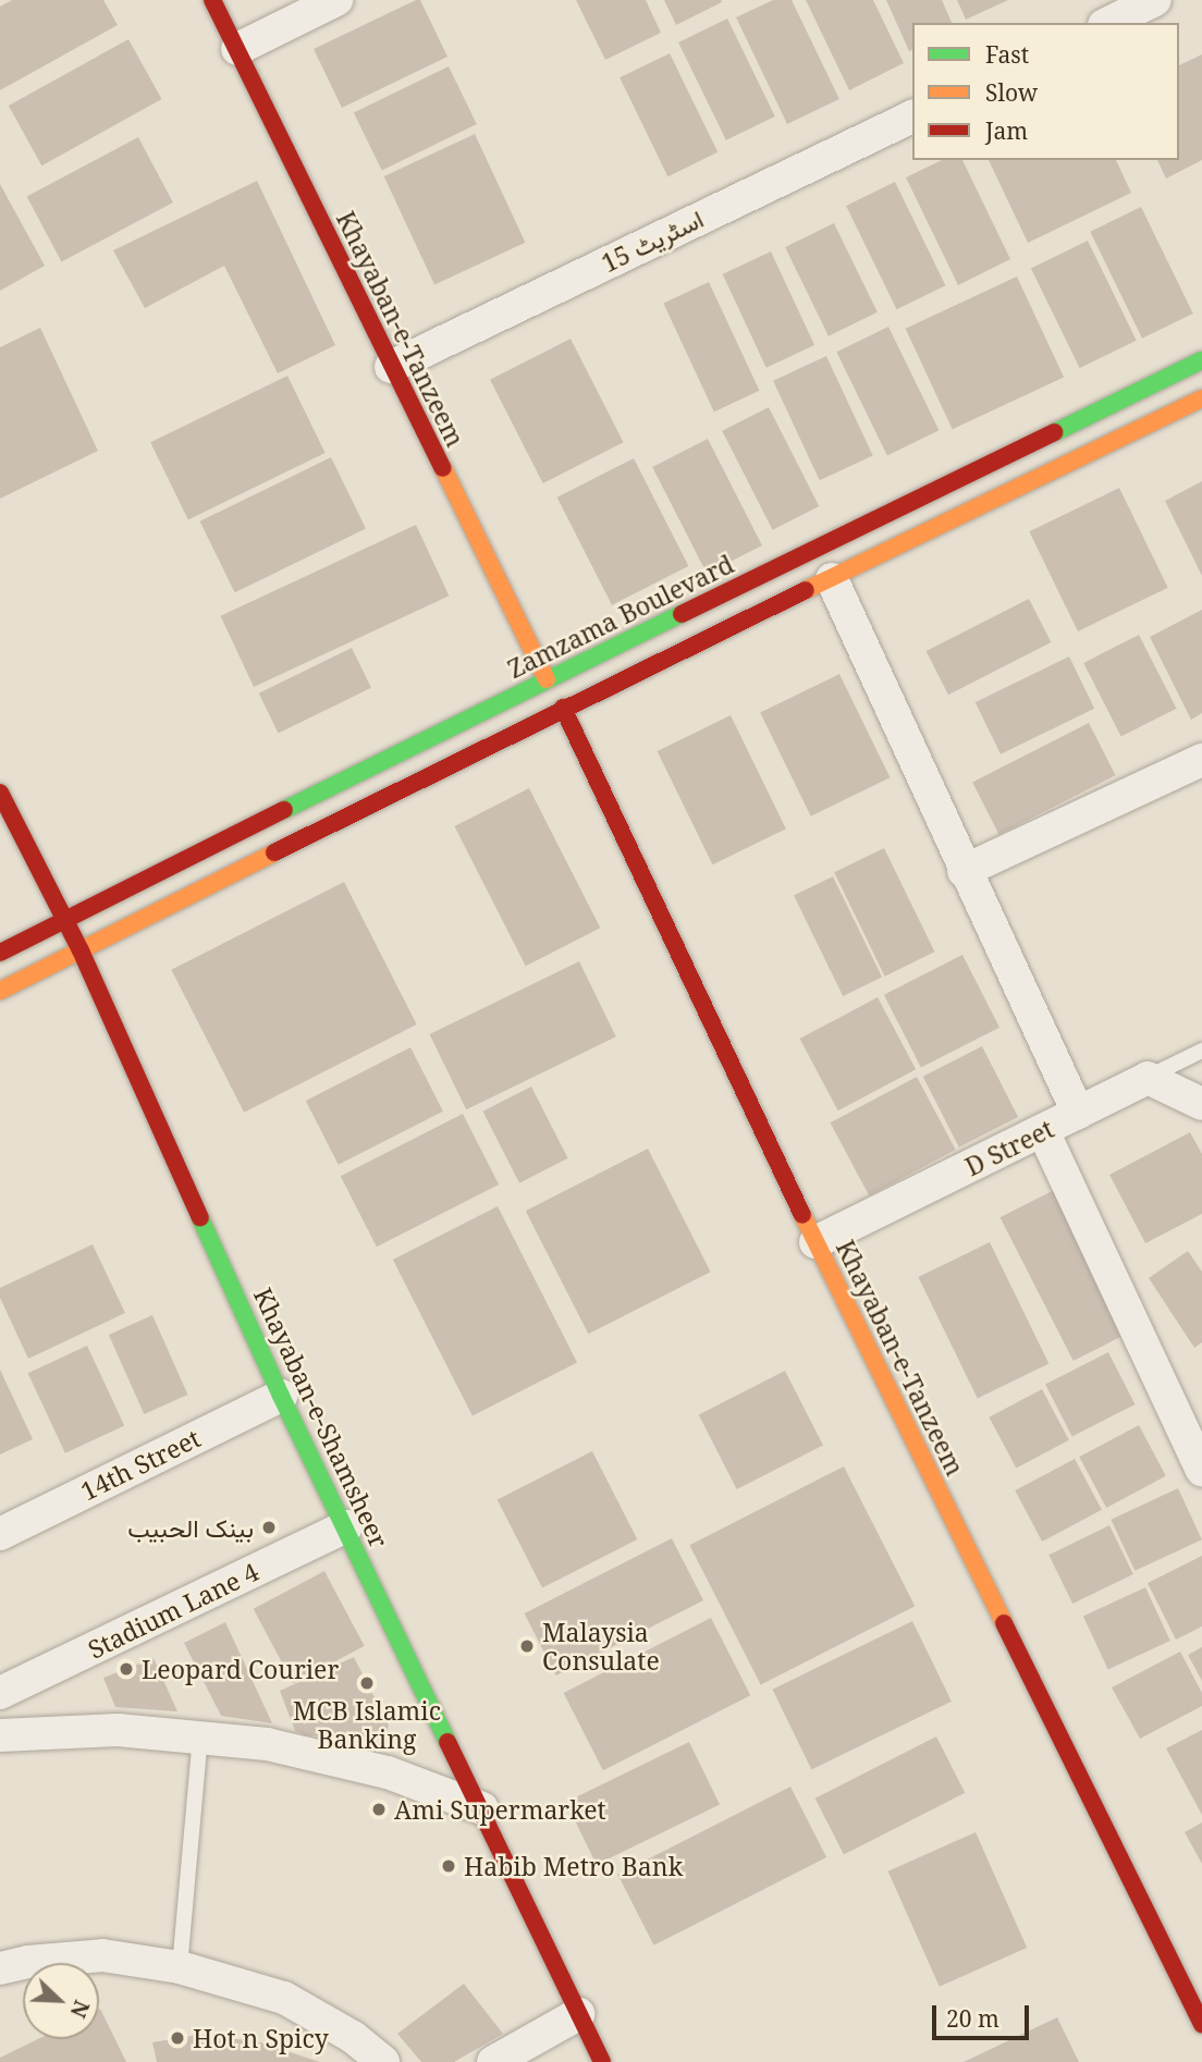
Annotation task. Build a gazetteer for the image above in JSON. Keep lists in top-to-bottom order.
{
  "streets": {
    "main road": ["Khayaban-e-Tanzeem", "Zamzama Boulevard", "Khayaban-e-Shamsheer"],
    "street": [
      "اسٹریٹ 15",
      "D Street",
      "14th Street",
      "Stadium Lane 4"
    ]
  },
  "crossings": [
    ["اسٹریٹ 15", "Khayaban-e-Tanzeem"],
    ["Khayaban-e-Tanzeem", "Zamzama Boulevard"],
    ["Khayaban-e-Tanzeem", "D Street"],
    ["Zamzama Boulevard", "Khayaban-e-Shamsheer"],
    ["Khayaban-e-Shamsheer", "14th Street"],
    ["Khayaban-e-Shamsheer", "Stadium Lane 4"]
  ],
  "places": [
    "بينک الحبيب",
    "Malaysia Consulate",
    "Leopard Courier",
    "MCB Islamic Banking",
    "Ami Supermarket",
    "Habib Metro Bank",
    "Hot n Spicy"
  ],
  "legend": ["Fast", "Slow", "Jam"],
  "scale_bar": "20 m",
  "north": "bottom right"
}
